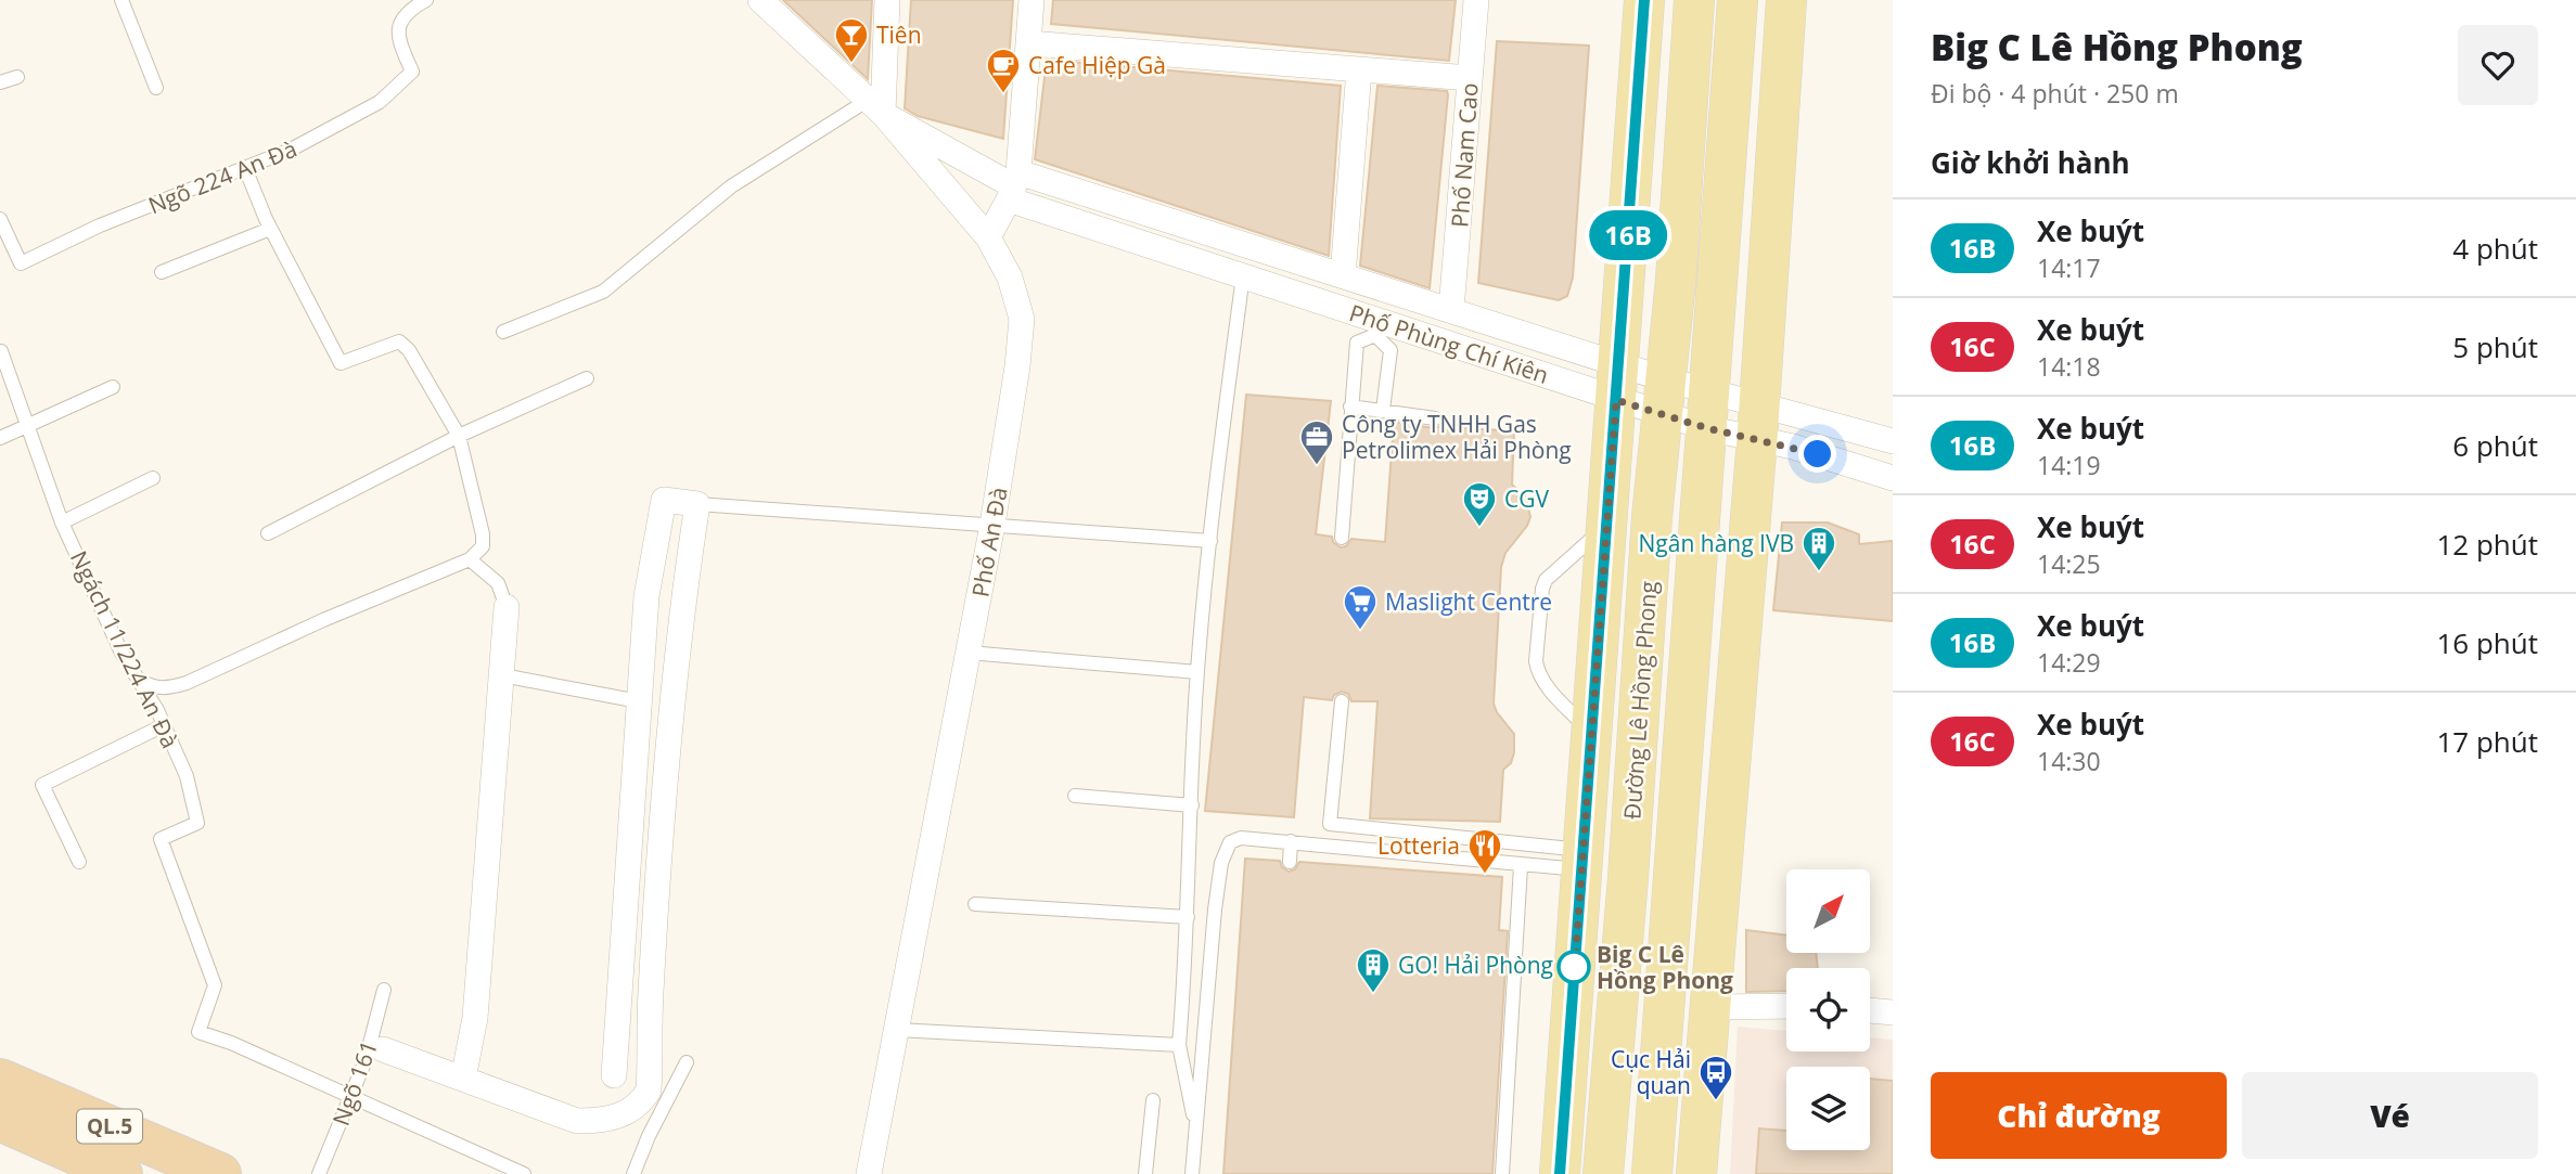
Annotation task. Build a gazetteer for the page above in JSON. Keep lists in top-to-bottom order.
{
  "streets": {
    "highway": ["QL.5"],
    "main road": ["Đường Lê Hồng Phong"],
    "street": ["Phố Nam Cao", "Phố Phùng Chí Kiên", "Phố An Đà"],
    "lane": ["Ngõ 224 An Đà", "Ngách 11/224 An Đà", "Ngõ 161"]
  },
  "crossings": [
    ["Phố Nam Cao", "Phố Phùng Chí Kiên"],
    ["Phố Phùng Chí Kiên", "Đường Lê Hồng Phong"],
    ["Ngách 11/224 An Đà", "Ngõ 161"]
  ],
  "places": {
    "bar": ["Tiên"],
    "cafe": ["Cafe Hiệp Gà"],
    "office": ["Công ty TNHH Gas Petrolimex Hải Phòng"],
    "theatre": ["CGV"],
    "building": ["Ngân hàng IVB", "GO! Hải Phòng"],
    "supermarket": ["Maslight Centre"],
    "restaurant": ["Lotteria"],
    "other": ["Big C Lê Hồng Phong"],
    "bus stop": ["Cục Hải quan"]
  },
  "lines": ["bus line 16B"],
  "north": "top right",
  "page": {
    "on_map": "16B",
    "heading": [
      ["Big C Lê Hồng Phong", "Đi bộ · 4 phút · 250 m"],
      "Giờ khởi hành"
    ],
    "list": [
      {
        "mark": "16B",
        "name": "Xe buýt",
        "note": "14:17",
        "value": "4 phút"
      },
      {
        "mark": "16C",
        "name": "Xe buýt",
        "note": "14:18",
        "value": "5 phút"
      },
      {
        "mark": "16B",
        "name": "Xe buýt",
        "note": "14:19",
        "value": "6 phút"
      },
      {
        "mark": "16C",
        "name": "Xe buýt",
        "note": "14:25",
        "value": "12 phút"
      },
      {
        "mark": "16B",
        "name": "Xe buýt",
        "note": "14:29",
        "value": "16 phút"
      },
      {
        "mark": "16C",
        "name": "Xe buýt",
        "note": "14:30",
        "value": "17 phút"
      }
    ],
    "buttons": ["Chỉ đường", "Vé"]
  }
}
